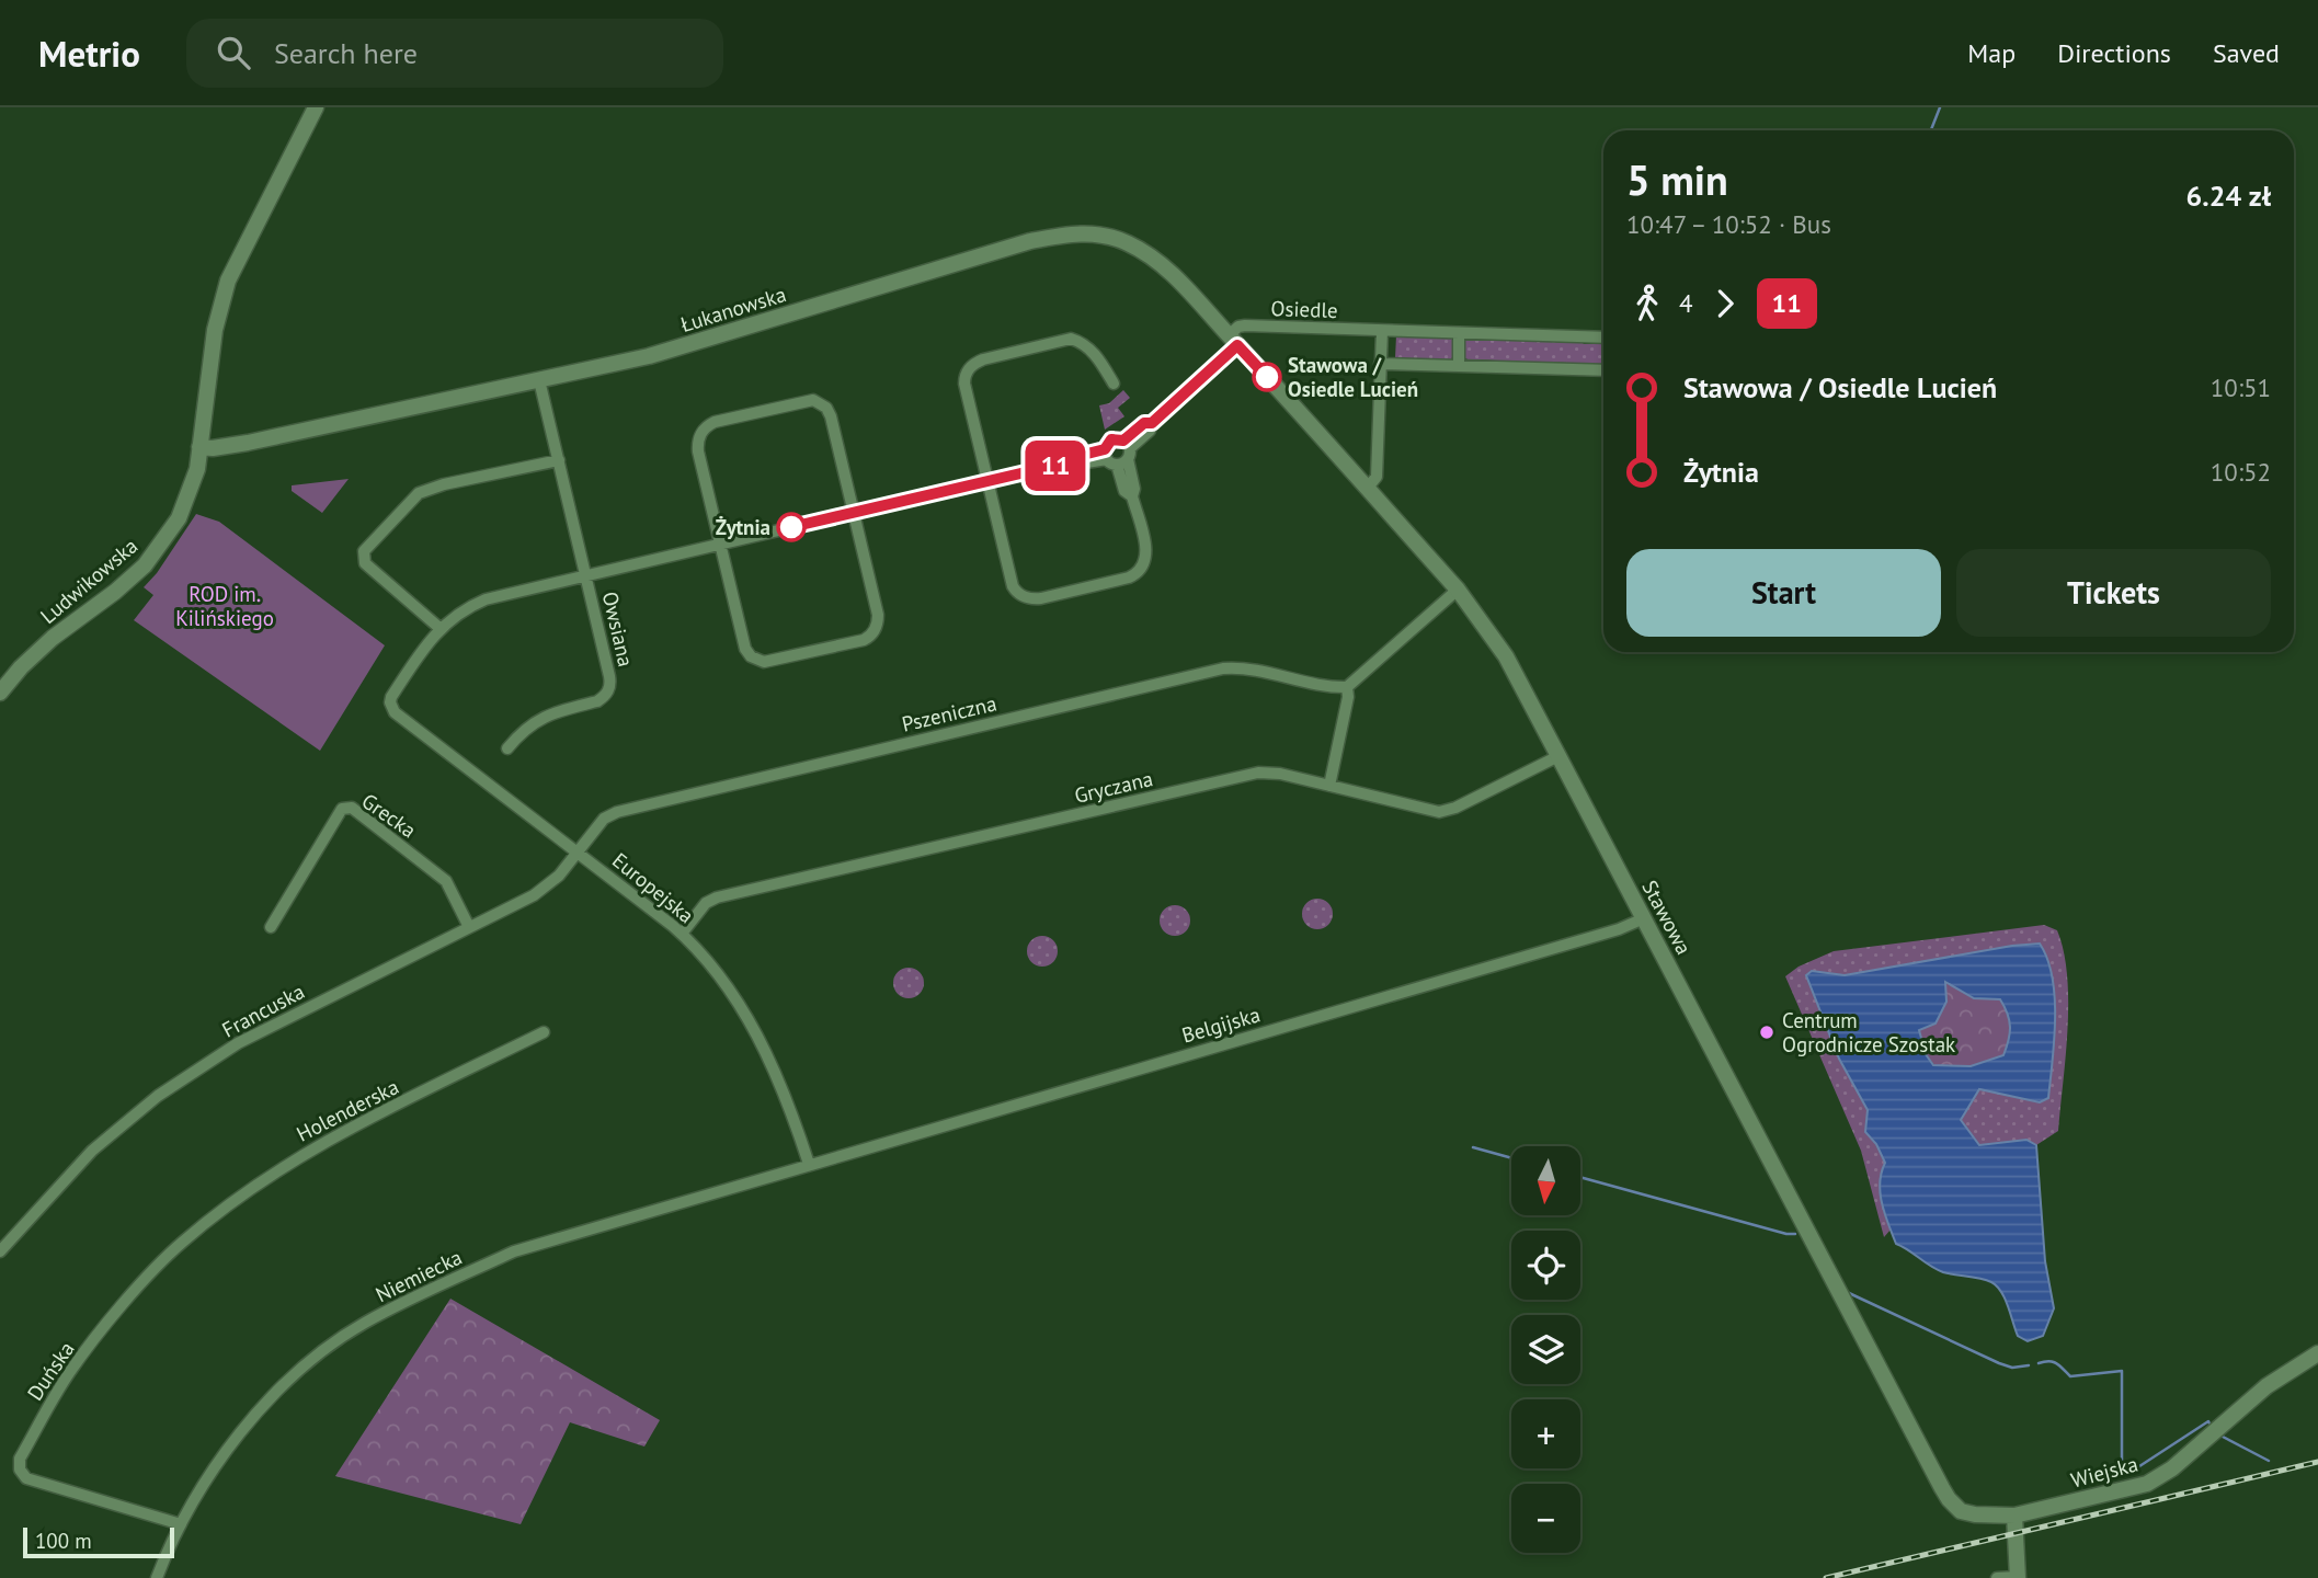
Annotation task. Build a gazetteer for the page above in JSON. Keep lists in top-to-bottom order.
{
  "streets": {
    "street": [
      "Łukanowska",
      "Osiedle",
      "Ludwikowska",
      "Owsiana",
      "Pszeniczna",
      "Gryczana",
      "Grecka",
      "Europejska",
      "Stawowa",
      "Francuska",
      "Belgijska",
      "Holenderska",
      "Niemiecka",
      "Duńska",
      "Wiejska"
    ]
  },
  "crossings": [
    ["Łukanowska", "Osiedle"],
    ["Łukanowska", "Ludwikowska"],
    ["Łukanowska", "Owsiana"],
    ["Łukanowska", "Stawowa"],
    ["Osiedle", "Stawowa"],
    ["Pszeniczna", "Europejska"],
    ["Pszeniczna", "Francuska"],
    ["Gryczana", "Europejska"],
    ["Gryczana", "Stawowa"],
    ["Grecka", "Francuska"],
    ["Europejska", "Francuska"],
    ["Europejska", "Belgijska"],
    ["Europejska", "Niemiecka"],
    ["Stawowa", "Belgijska"],
    ["Stawowa", "Wiejska"],
    ["Belgijska", "Niemiecka"],
    ["Holenderska", "Duńska"],
    ["Niemiecka", "Duńska"]
  ],
  "parks": ["ROD im. Kilińskiego"],
  "places": ["Stawowa / Osiedle Lucień", "Żytnia", "Centrum Ogrodnicze Szostak"],
  "lines": ["bus line 11"],
  "scale_bar": "100 m",
  "north": "bottom",
  "page": {
    "header": "Metrio",
    "search": "Search here",
    "nav": ["Map", "Directions", "Saved"],
    "on_map": "11",
    "heading": ["5 min", "10:47 – 10:52 · Bus", "6.24 zł"],
    "legs": ["4", "11"],
    "list": [
      {
        "name": "Stawowa / Osiedle Lucień",
        "value": "10:51"
      },
      {
        "name": "Żytnia",
        "value": "10:52"
      }
    ],
    "buttons": ["Start", "Tickets"],
    "map_buttons": ["+", "−"],
    "scale": "100 m"
  }
}
